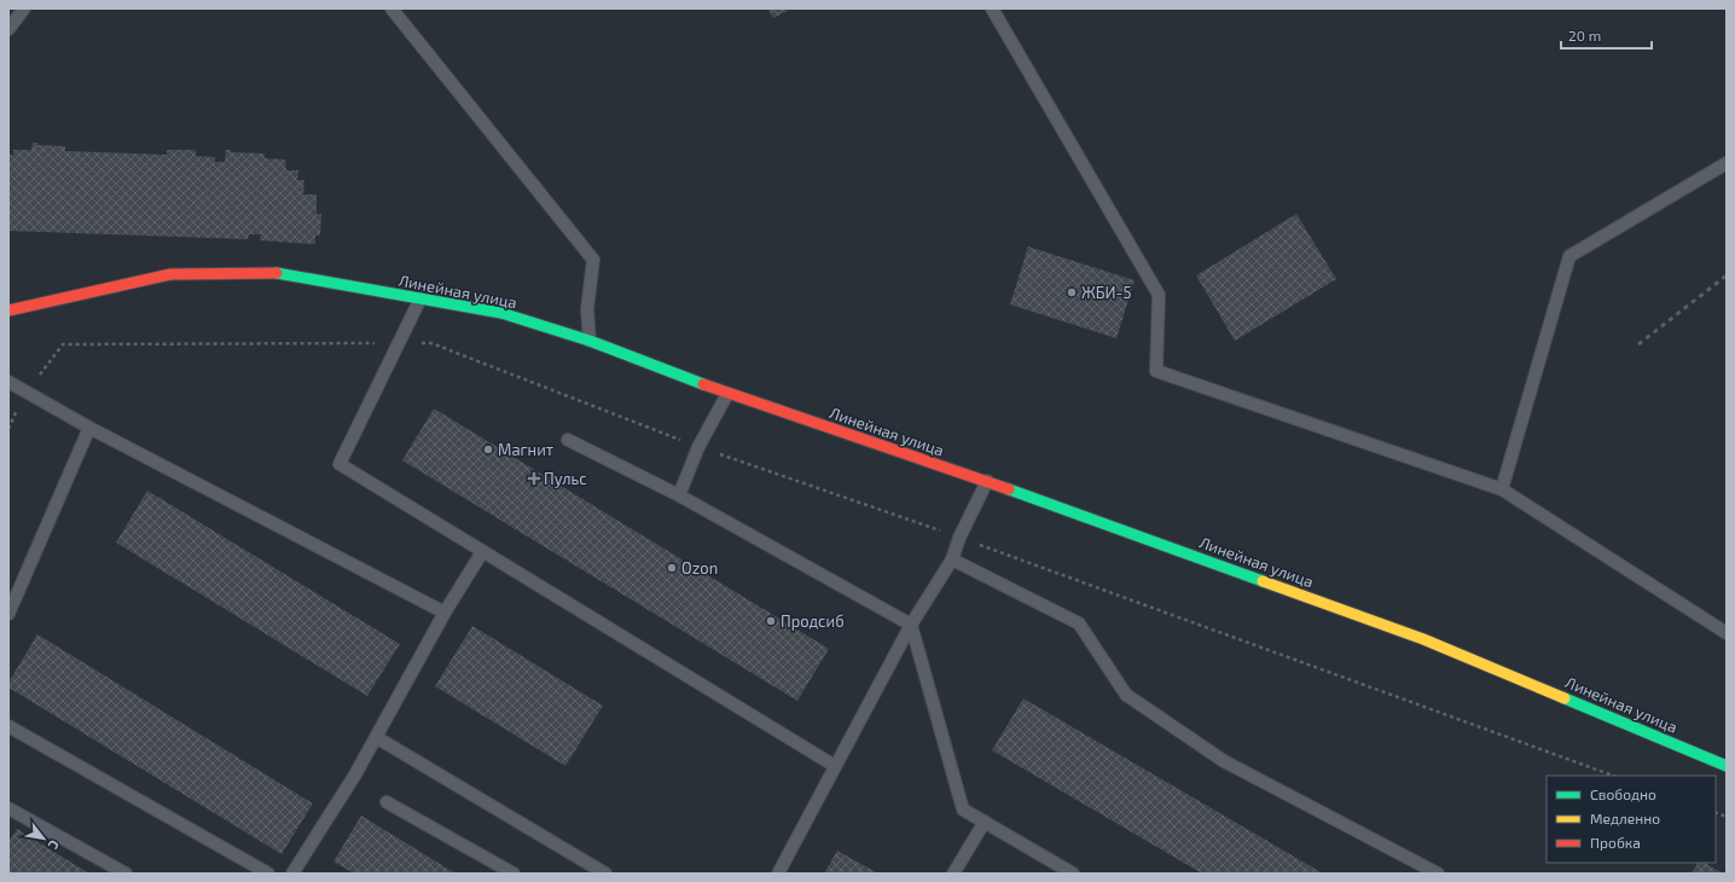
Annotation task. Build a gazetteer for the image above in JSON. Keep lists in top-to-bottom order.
{
  "streets": {
    "main road": ["Линейная улица"]
  },
  "places": {
    "other": [
      "ЖБИ-5",
      "Магнит",
      "Ozon",
      "Продсиб"
    ],
    "health": ["Пульс"]
  },
  "legend": ["Свободно", "Медленно", "Пробка"],
  "scale_bar": "20 m",
  "north": "bottom right"
}
